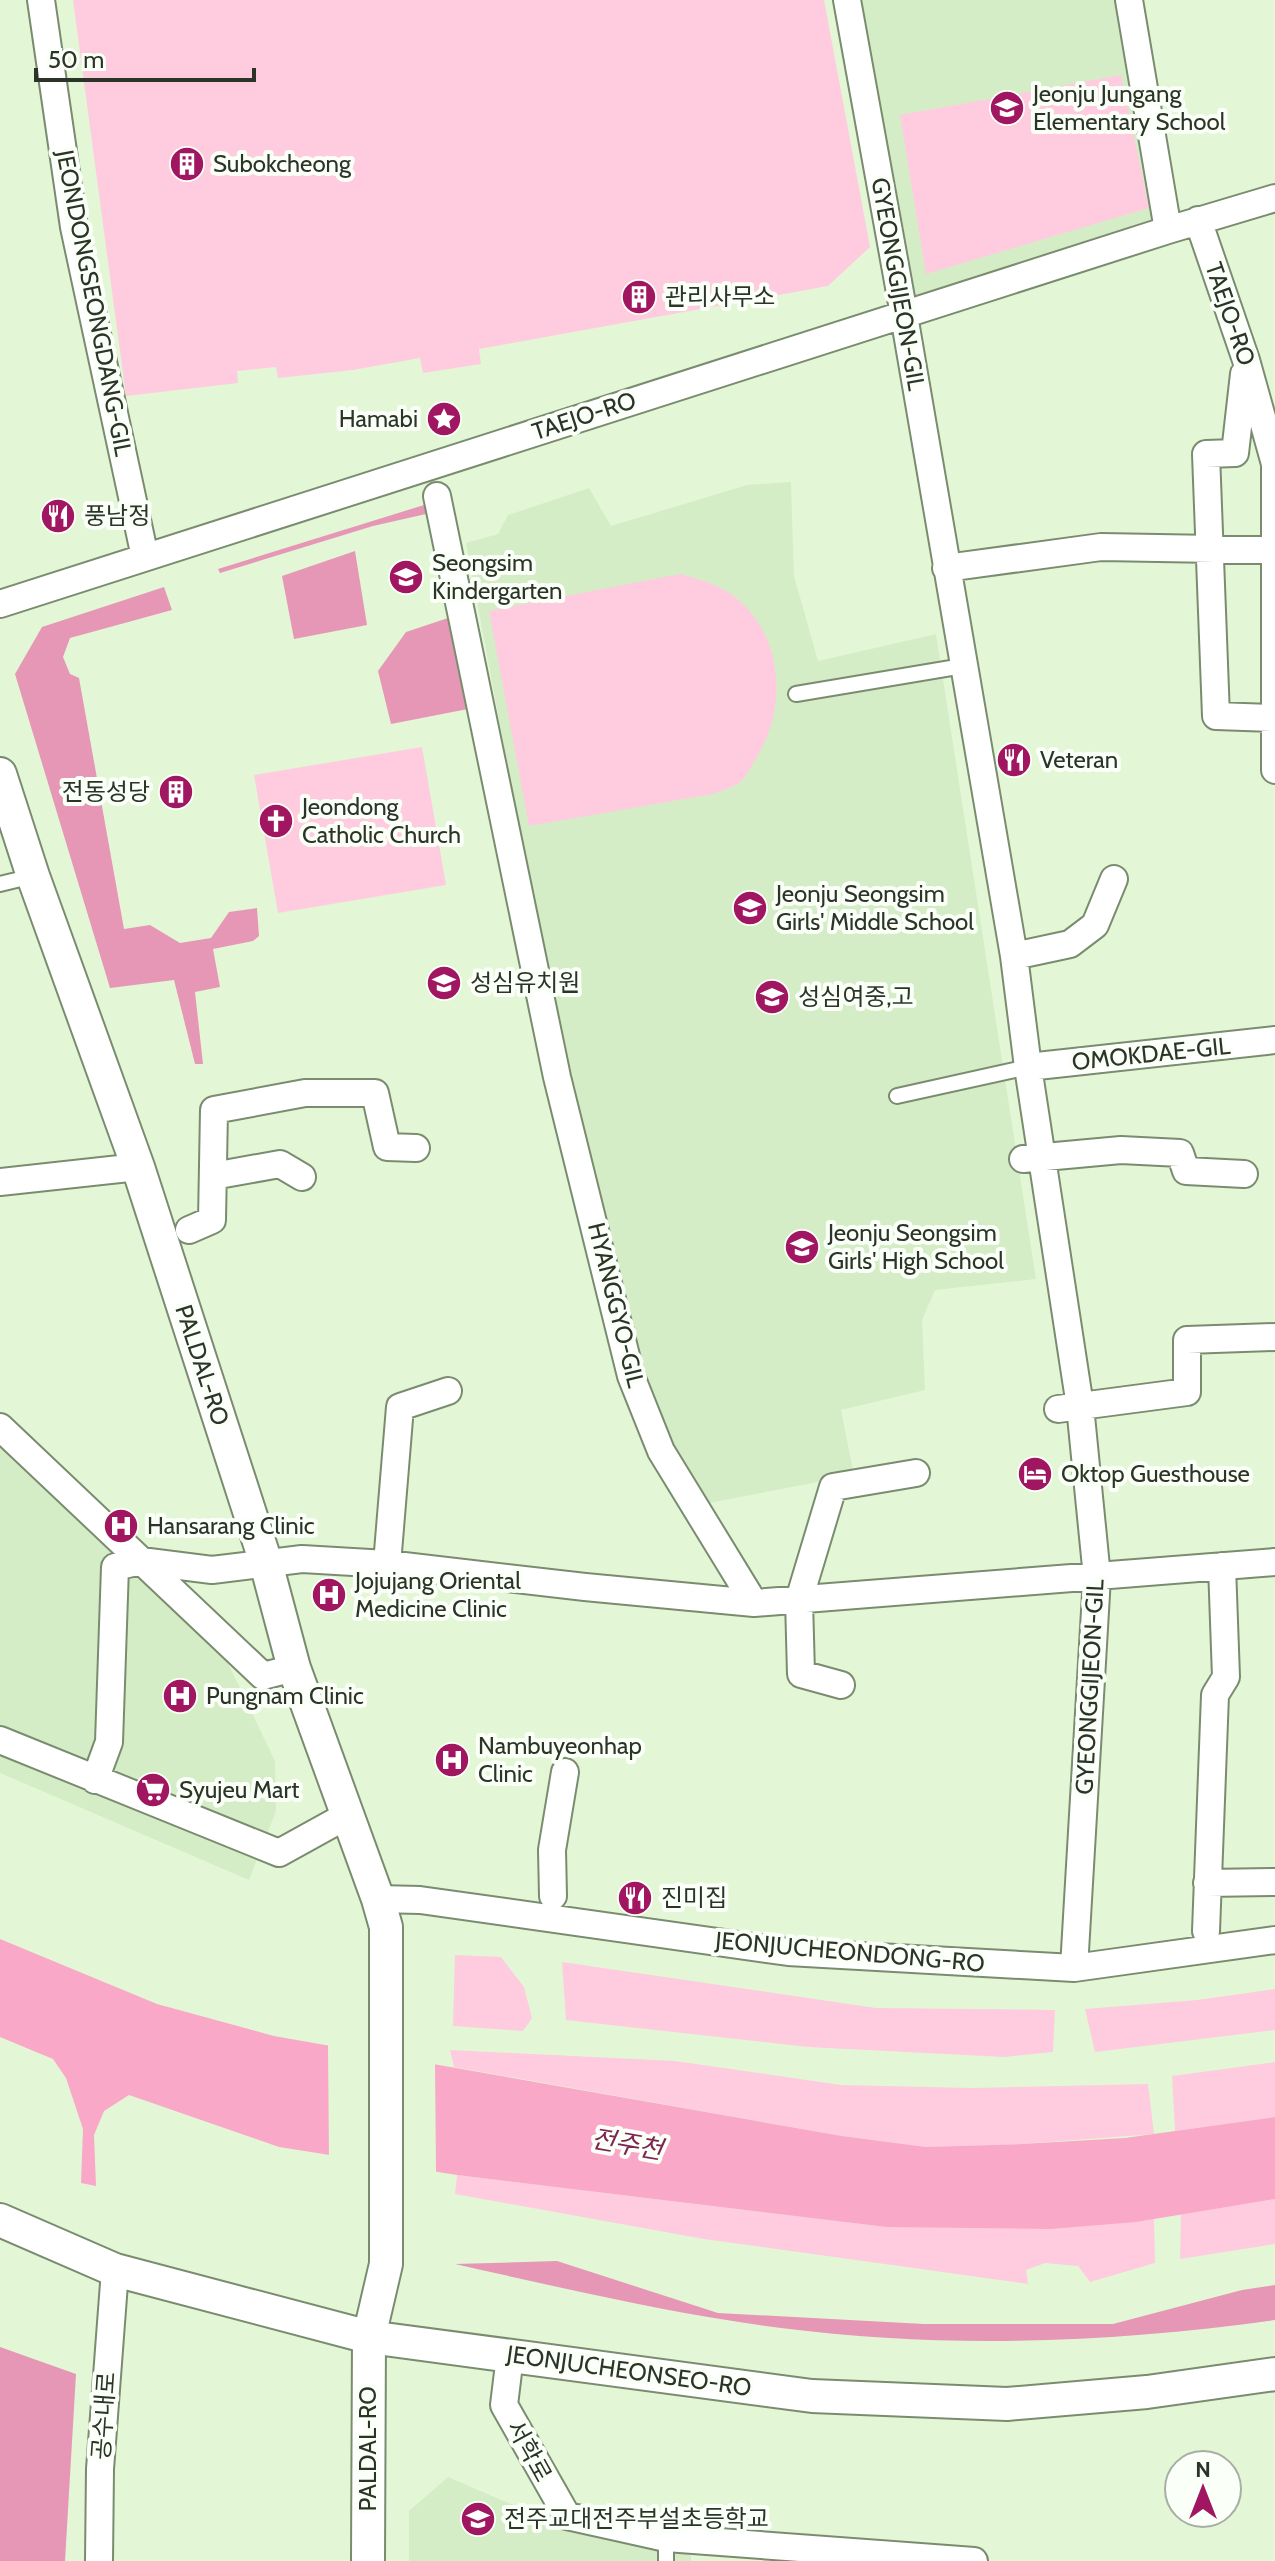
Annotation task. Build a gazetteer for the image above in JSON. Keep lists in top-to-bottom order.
{
  "streets": {
    "street": [
      "GYEONGGIJEON-GIL",
      "JEONDONGSEONGDANG-GIL",
      "TAEJO-RO",
      "OMOKDAE-GIL",
      "HYANGGYO-GIL",
      "PALDAL-RO",
      "JEONJUCHEONDONG-RO",
      "JEONJUCHEONSEO-RO",
      "공수내로",
      "서학로"
    ]
  },
  "crossings": [
    ["GYEONGGIJEON-GIL", "TAEJO-RO"],
    ["GYEONGGIJEON-GIL", "OMOKDAE-GIL"],
    ["GYEONGGIJEON-GIL", "JEONJUCHEONDONG-RO"],
    ["JEONDONGSEONGDANG-GIL", "TAEJO-RO"],
    ["PALDAL-RO", "JEONJUCHEONDONG-RO"],
    ["PALDAL-RO", "JEONJUCHEONSEO-RO"],
    ["JEONJUCHEONSEO-RO", "공수내로"],
    ["JEONJUCHEONSEO-RO", "서학로"]
  ],
  "water": ["전주천"],
  "places": {
    "school or university": [
      "Jeonju Jungang Elementary School",
      "Seongsim Kindergarten",
      "Jeonju Seongsim Girls' Middle School",
      "성심유치원",
      "성심여중,고",
      "Jeonju Seongsim Girls' High School",
      "전주교대전주부설초등학교"
    ],
    "building": ["Subokcheong", "관리사무소", "전동성당"],
    "place": ["Hamabi"],
    "restaurant": ["풍남정", "Veteran", "진미집"],
    "church": ["Jeondong Catholic Church"],
    "hotel": ["Oktop Guesthouse"],
    "hospital": [
      "Hansarang Clinic",
      "Jojujang Oriental Medicine Clinic",
      "Pungnam Clinic",
      "Nambuyeonhap Clinic"
    ],
    "supermarket": ["Syujeu Mart"]
  },
  "scale_bar": "50 m",
  "north": "top"
}
